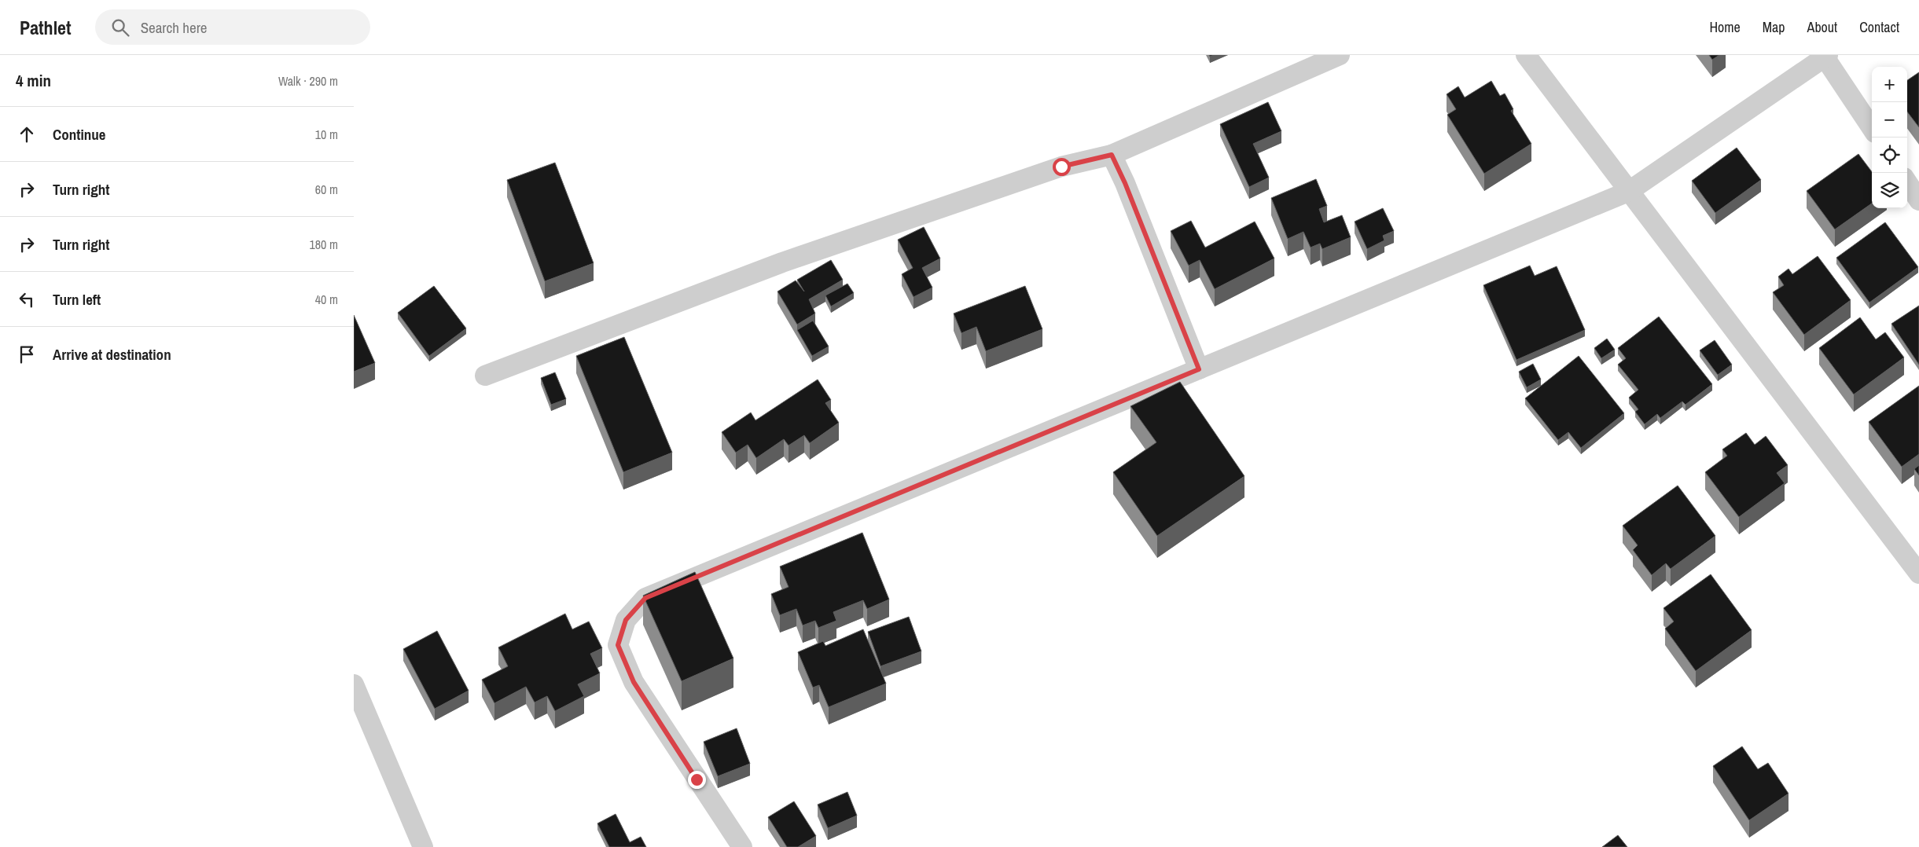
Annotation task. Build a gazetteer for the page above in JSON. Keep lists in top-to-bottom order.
{
  "page": {
    "header": "Pathlet",
    "search": "Search here",
    "nav": [
      "Home",
      "Map",
      "About",
      "Contact"
    ],
    "heading": ["4 min", "Walk · 290 m"],
    "map_buttons": ["+", "−"],
    "list": [
      ["Continue", "10 m"],
      ["Turn right", "60 m"],
      ["Turn right", "180 m"],
      ["Turn left", "40 m"],
      "Arrive at destination"
    ]
  }
}
